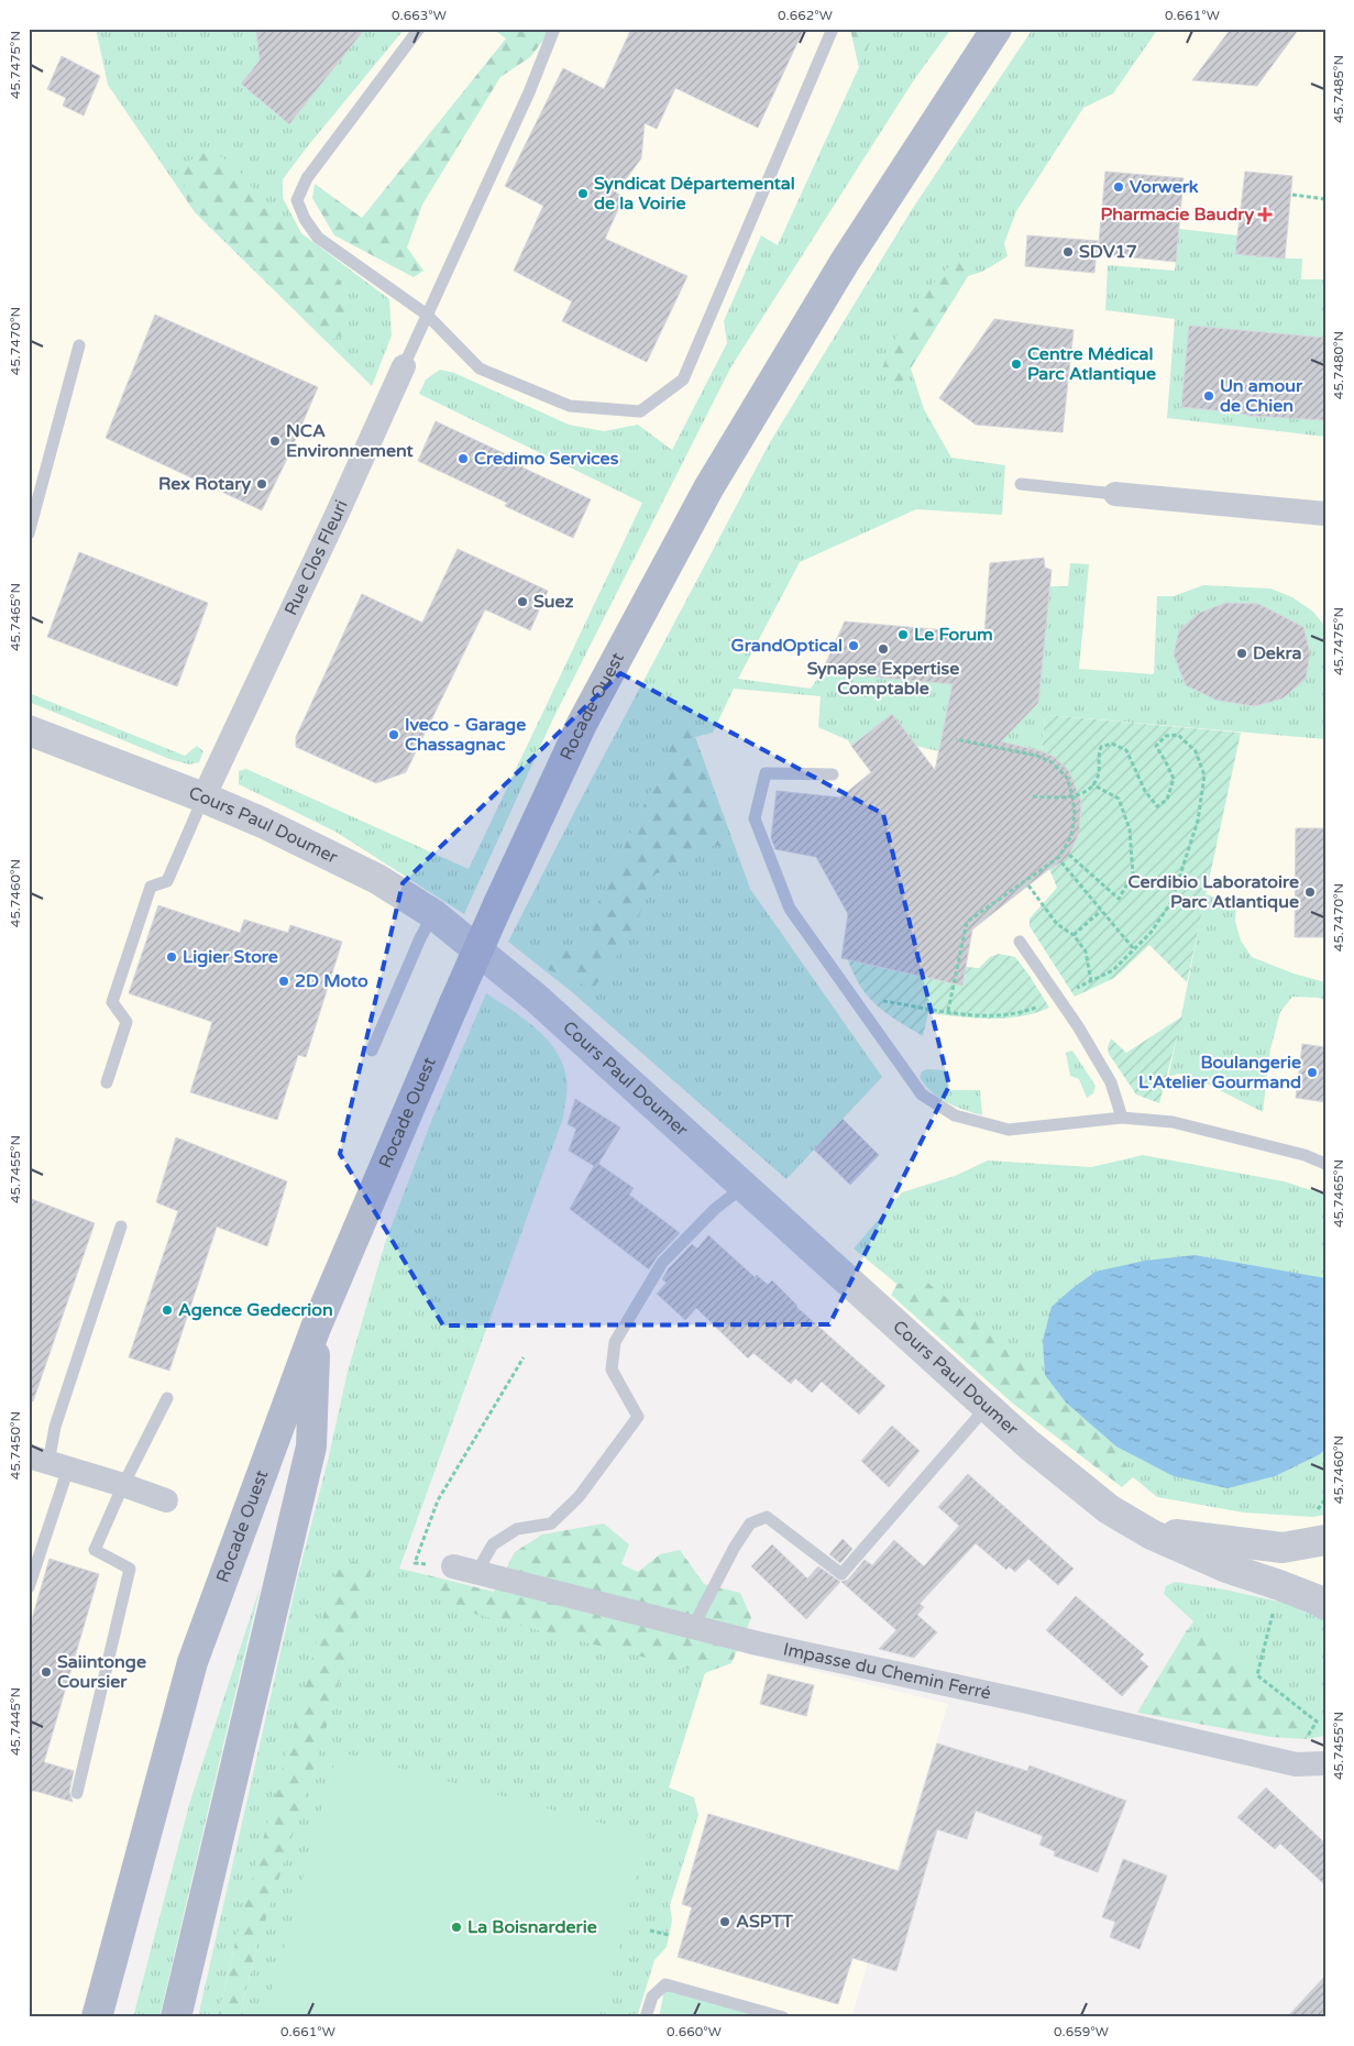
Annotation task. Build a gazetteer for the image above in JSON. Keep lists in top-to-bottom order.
{
  "streets": {
    "main road": ["Rocade Ouest"],
    "street": ["Rue Clos Fleuri", "Cours Paul Doumer", "Impasse du Chemin Ferré"]
  },
  "crossings": [
    ["Rue Clos Fleuri", "Cours Paul Doumer"]
  ],
  "places": {
    "other": [
      "Vorwerk",
      "Syndicat Départemental de la Voirie",
      "SDV17",
      "Centre Médical Parc Atlantique",
      "Un amour de Chien",
      "NCA Environnement",
      "Credimo Services",
      "Rex Rotary",
      "Suez",
      "Le Forum",
      "GrandOptical",
      "Synapse Expertise Comptable",
      "Dekra",
      "Iveco - Garage Chassagnac",
      "Cerdibio Laboratoire Parc Atlantique",
      "Ligier Store",
      "2D Moto",
      "Boulangerie L'Atelier Gourmand",
      "Agence Gedecrion",
      "Saiintonge Coursier",
      "ASPTT",
      "La Boisnarderie"
    ],
    "health": ["Pharmacie Baudry"]
  },
  "coordinates": [
    "0.663°W",
    "0.662°W",
    "0.661°W",
    "45.7475°N",
    "45.7485°N",
    "45.7470°N",
    "45.7480°N",
    "45.7465°N",
    "45.7460°N",
    "45.7455°N",
    "45.7450°N",
    "45.7445°N",
    "0.660°W",
    "0.659°W"
  ]
}
